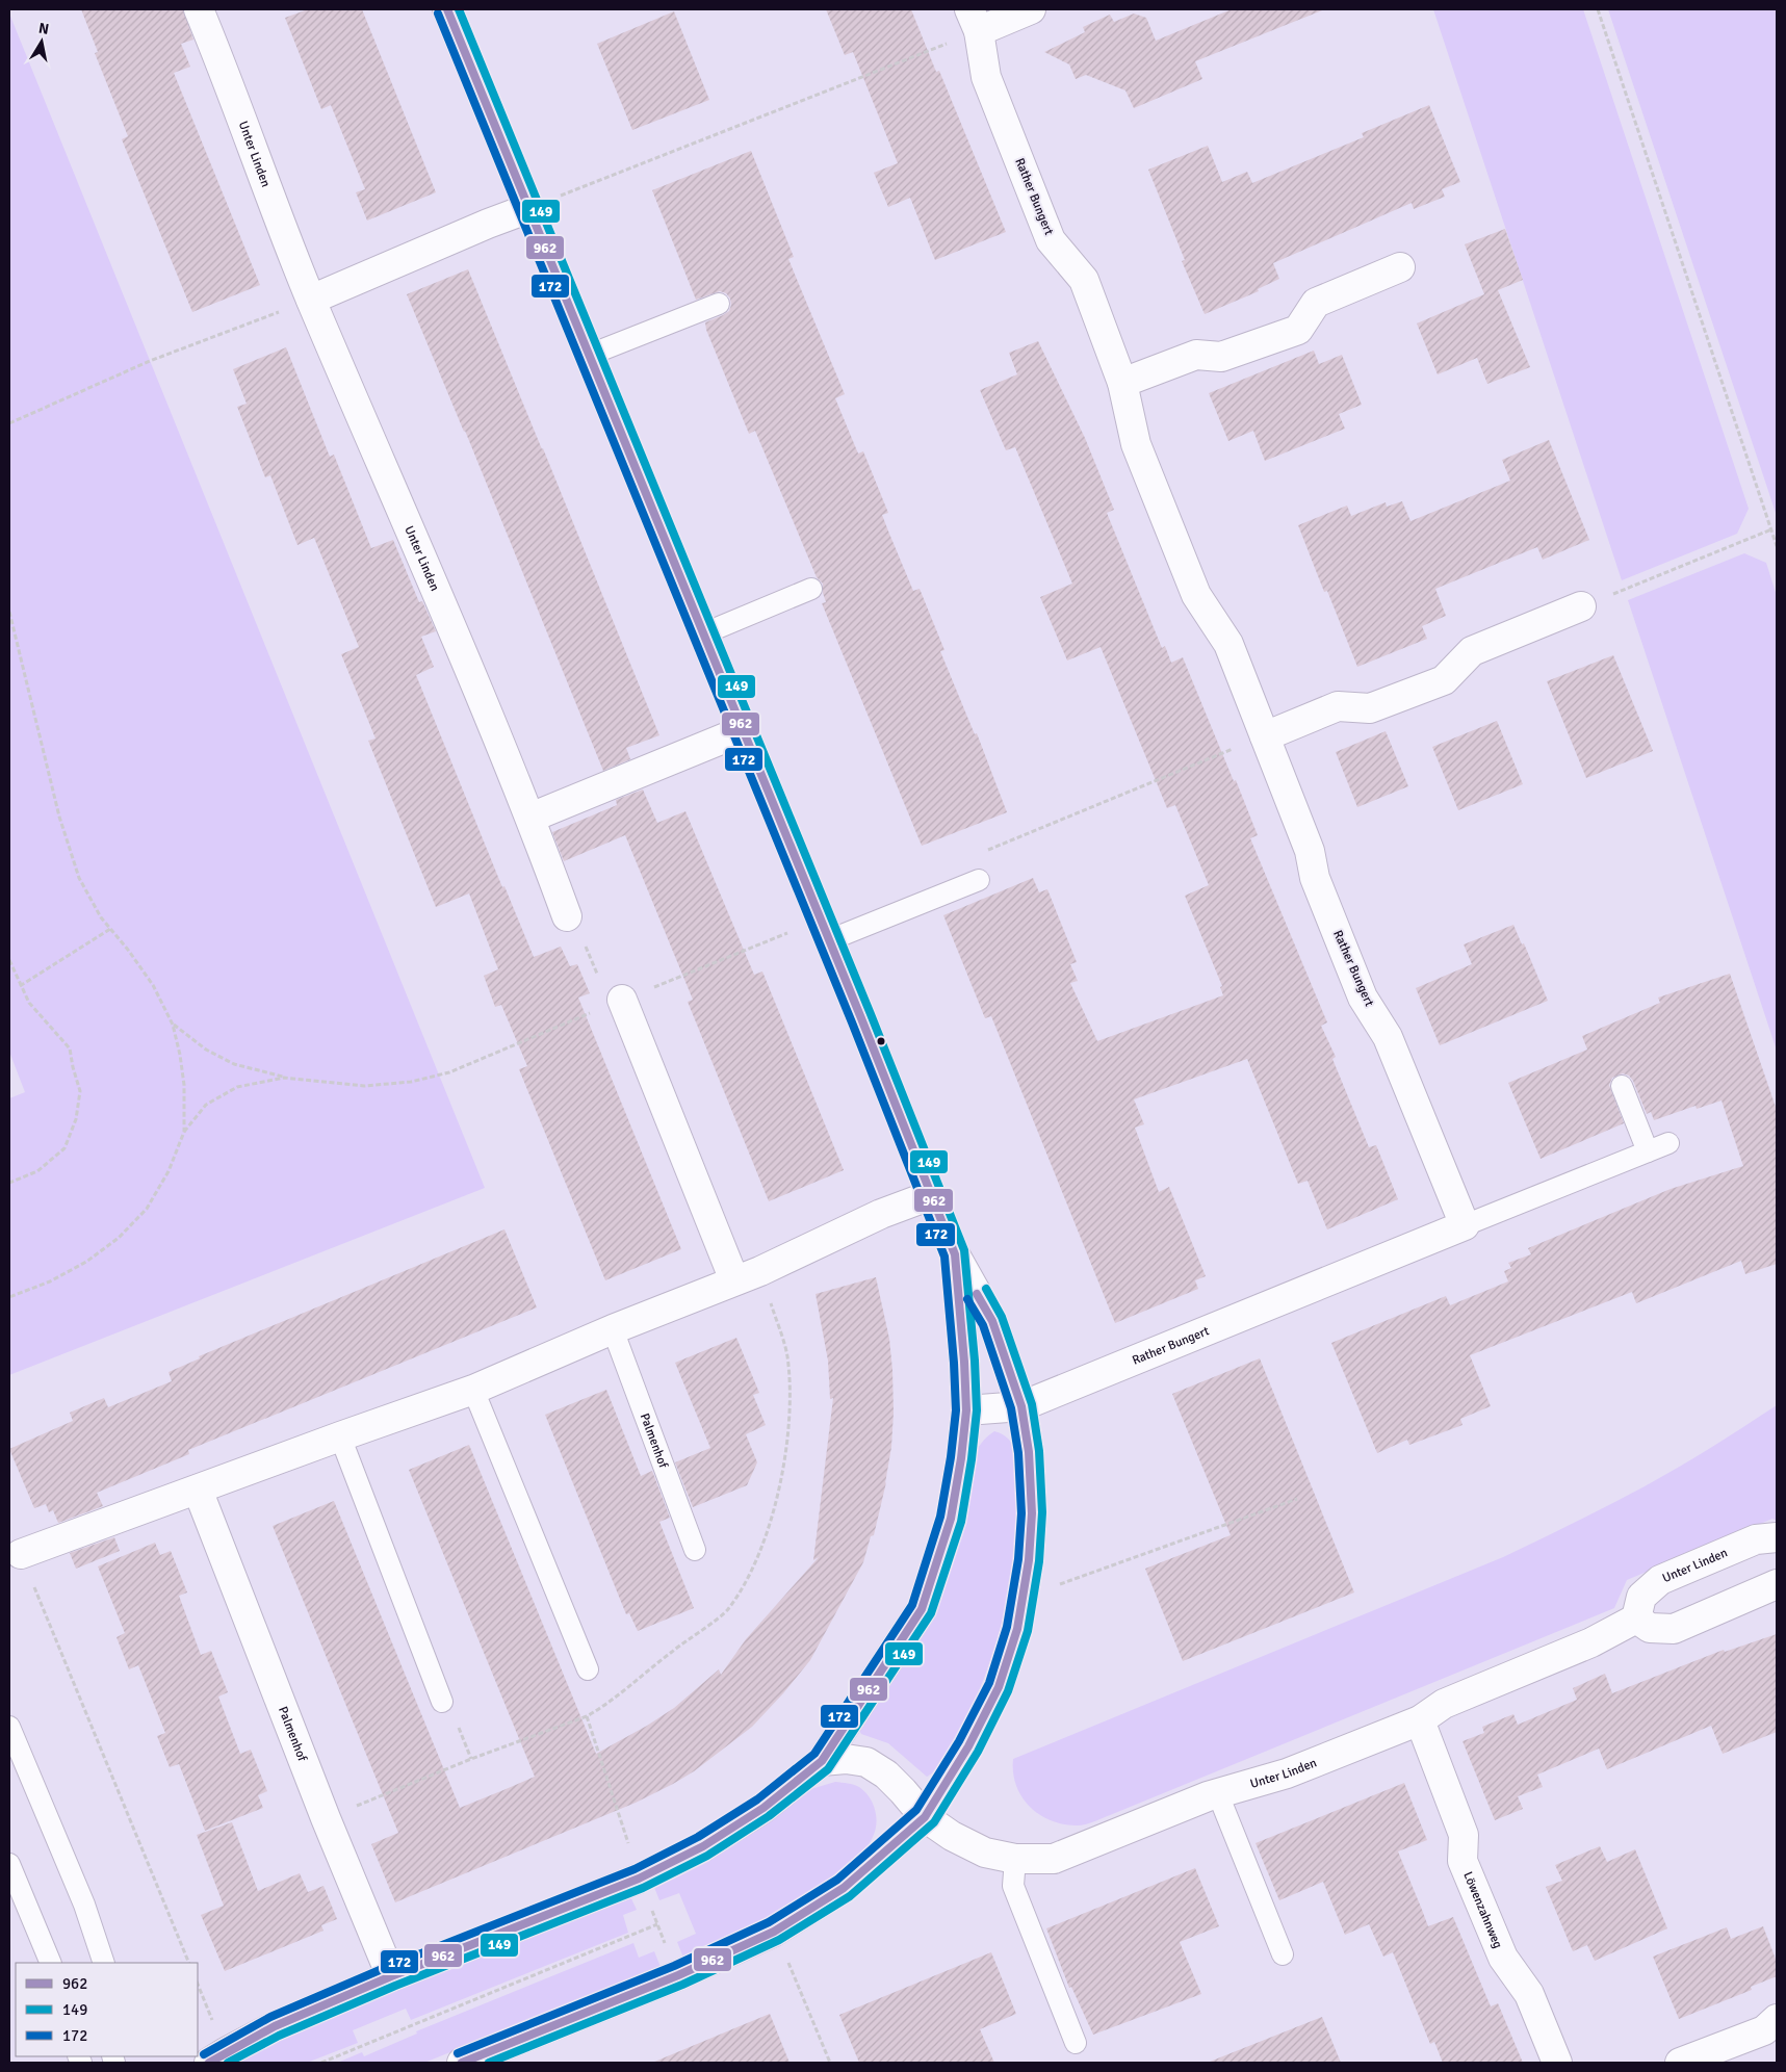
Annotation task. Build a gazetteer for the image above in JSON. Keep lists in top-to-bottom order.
{
  "streets": {
    "street": [
      "Unter Linden",
      "Rather Bungert",
      "Palmenhof",
      "Löwenzahnweg"
    ]
  },
  "crossings": [
    ["Unter Linden", "Löwenzahnweg"]
  ],
  "lines": ["transit line 962", "transit line 149", "transit line 172"],
  "legend": ["962", "149", "172"],
  "north": "top"
}
